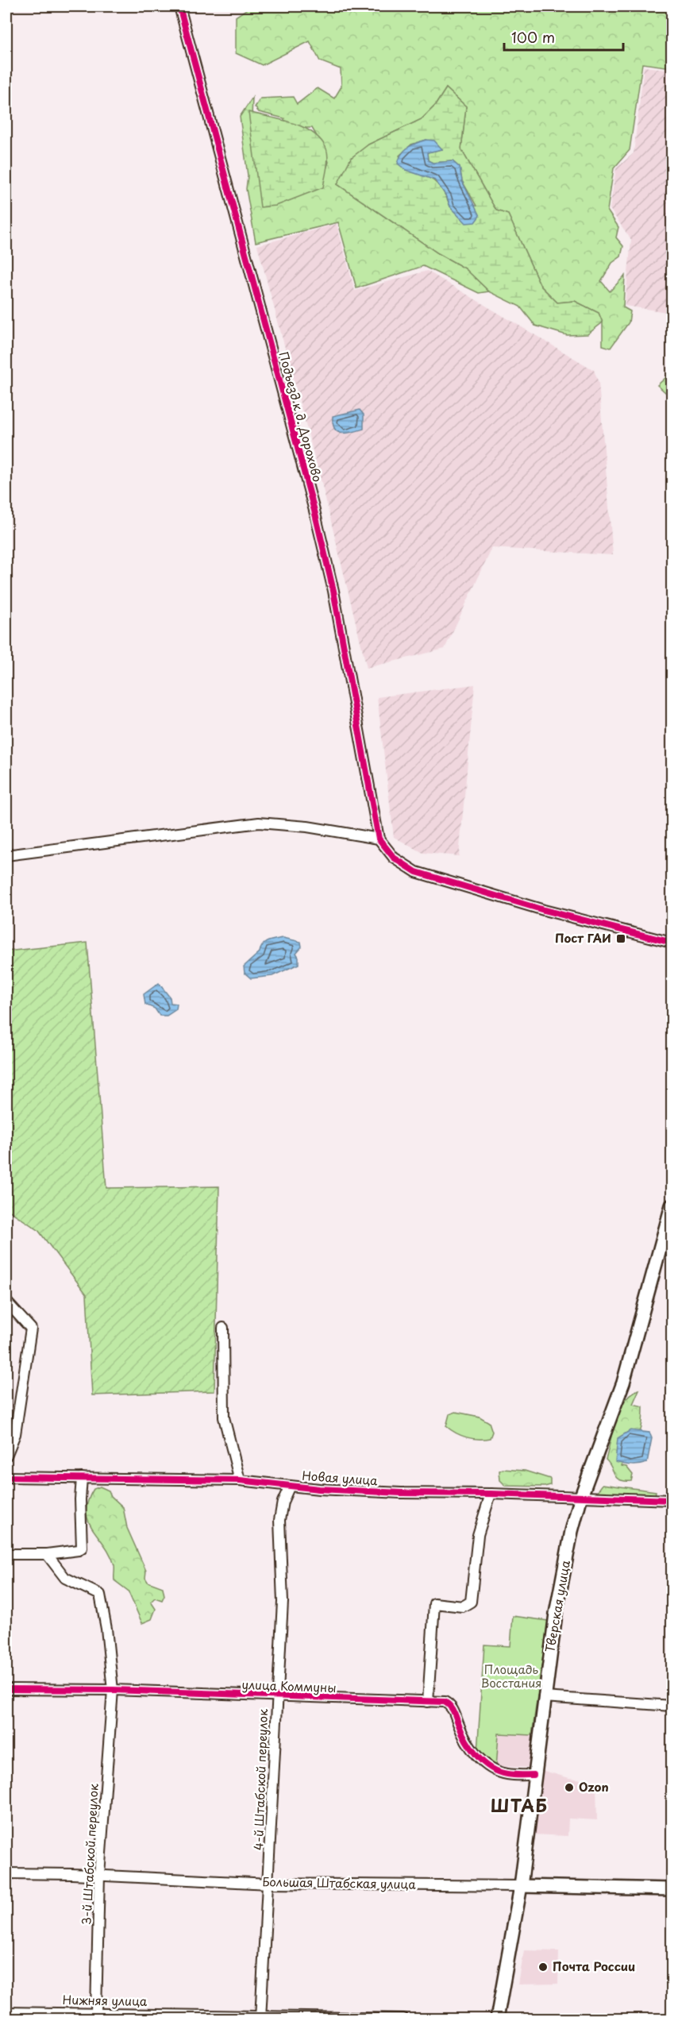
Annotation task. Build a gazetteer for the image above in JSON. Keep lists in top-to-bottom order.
{
  "streets": {
    "main road": ["Тверская улица", "Большая Штабская улица"],
    "street": [
      "Подъезд к д. Дорохово",
      "Новая улица",
      "улица Коммуны",
      "4-й Штабской переулок",
      "3-й Штабской переулок",
      "Нижняя улица"
    ]
  },
  "crossings": [
    ["Новая улица", "Тверская улица"],
    ["Новая улица", "4-й Штабской переулок"],
    ["Тверская улица", "улица Коммуны"],
    ["Тверская улица", "Большая Штабская улица"],
    ["улица Коммуны", "4-й Штабской переулок"],
    ["улица Коммуны", "3-й Штабской переулок"],
    ["4-й Штабской переулок", "Большая Штабская улица"],
    ["4-й Штабской переулок", "Нижняя улица"],
    ["3-й Штабской переулок", "Большая Штабская улица"],
    ["3-й Штабской переулок", "Нижняя улица"]
  ],
  "districts": ["ШТАБ"],
  "parks": ["Площадь Восстания"],
  "places": {
    "transit": ["Пост ГАИ"],
    "other": ["Ozon", "Почта России"]
  },
  "scale_bar": "100 m"
}
